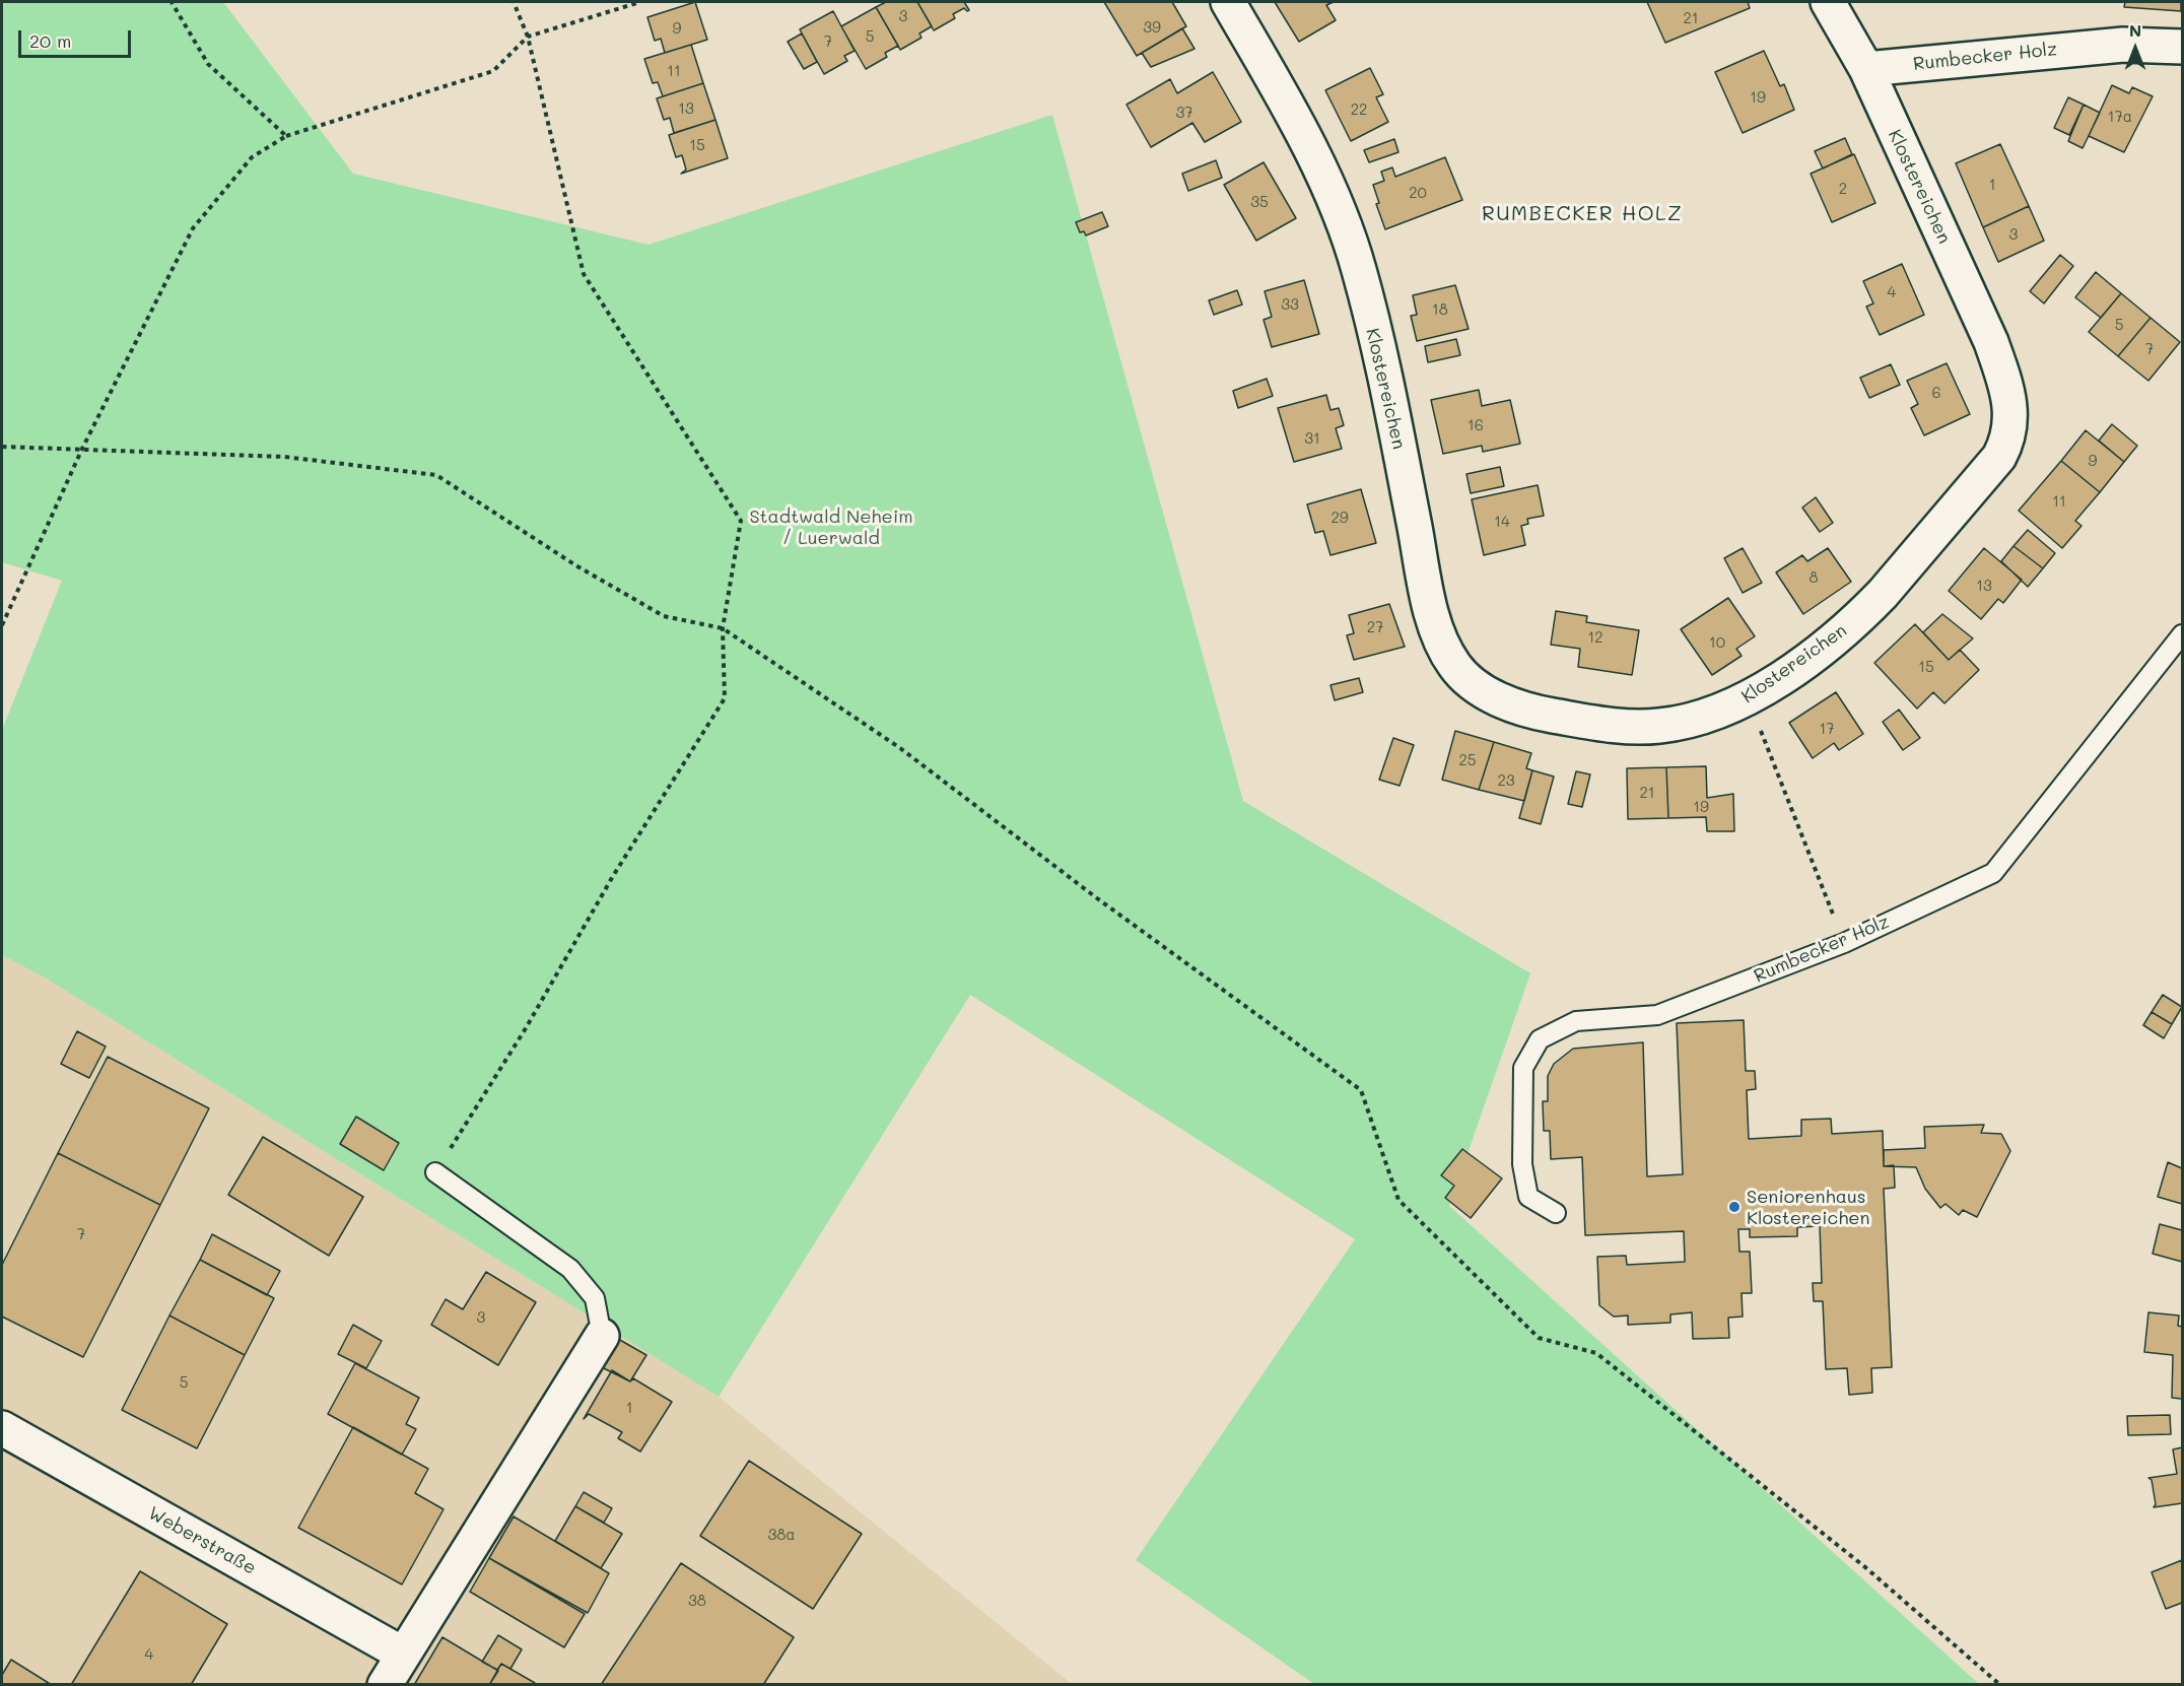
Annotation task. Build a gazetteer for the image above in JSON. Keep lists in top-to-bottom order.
{
  "streets": {
    "street": ["Rumbecker Holz", "Klostereichen", "Weberstraße"]
  },
  "crossings": [
    ["Rumbecker Holz", "Klostereichen"]
  ],
  "districts": ["RUMBECKER HOLZ"],
  "parks": ["Stadtwald Neheim / Luerwald"],
  "places": ["Seniorenhaus Klostereichen"],
  "house_numbers": [
    "3",
    "21",
    "39",
    "9",
    "5",
    "7",
    "11",
    "19",
    "13",
    "22",
    "37",
    "17a",
    "15",
    "1",
    "2",
    "20",
    "35",
    "3",
    "4",
    "33",
    "18",
    "5",
    "7",
    "6",
    "16",
    "31",
    "9",
    "11",
    "29",
    "14",
    "8",
    "13",
    "27",
    "12",
    "10",
    "15",
    "17",
    "25",
    "23",
    "21",
    "19",
    "7",
    "3",
    "5",
    "1",
    "38a",
    "38",
    "4"
  ],
  "scale_bar": "20 m",
  "north": "top"
}
